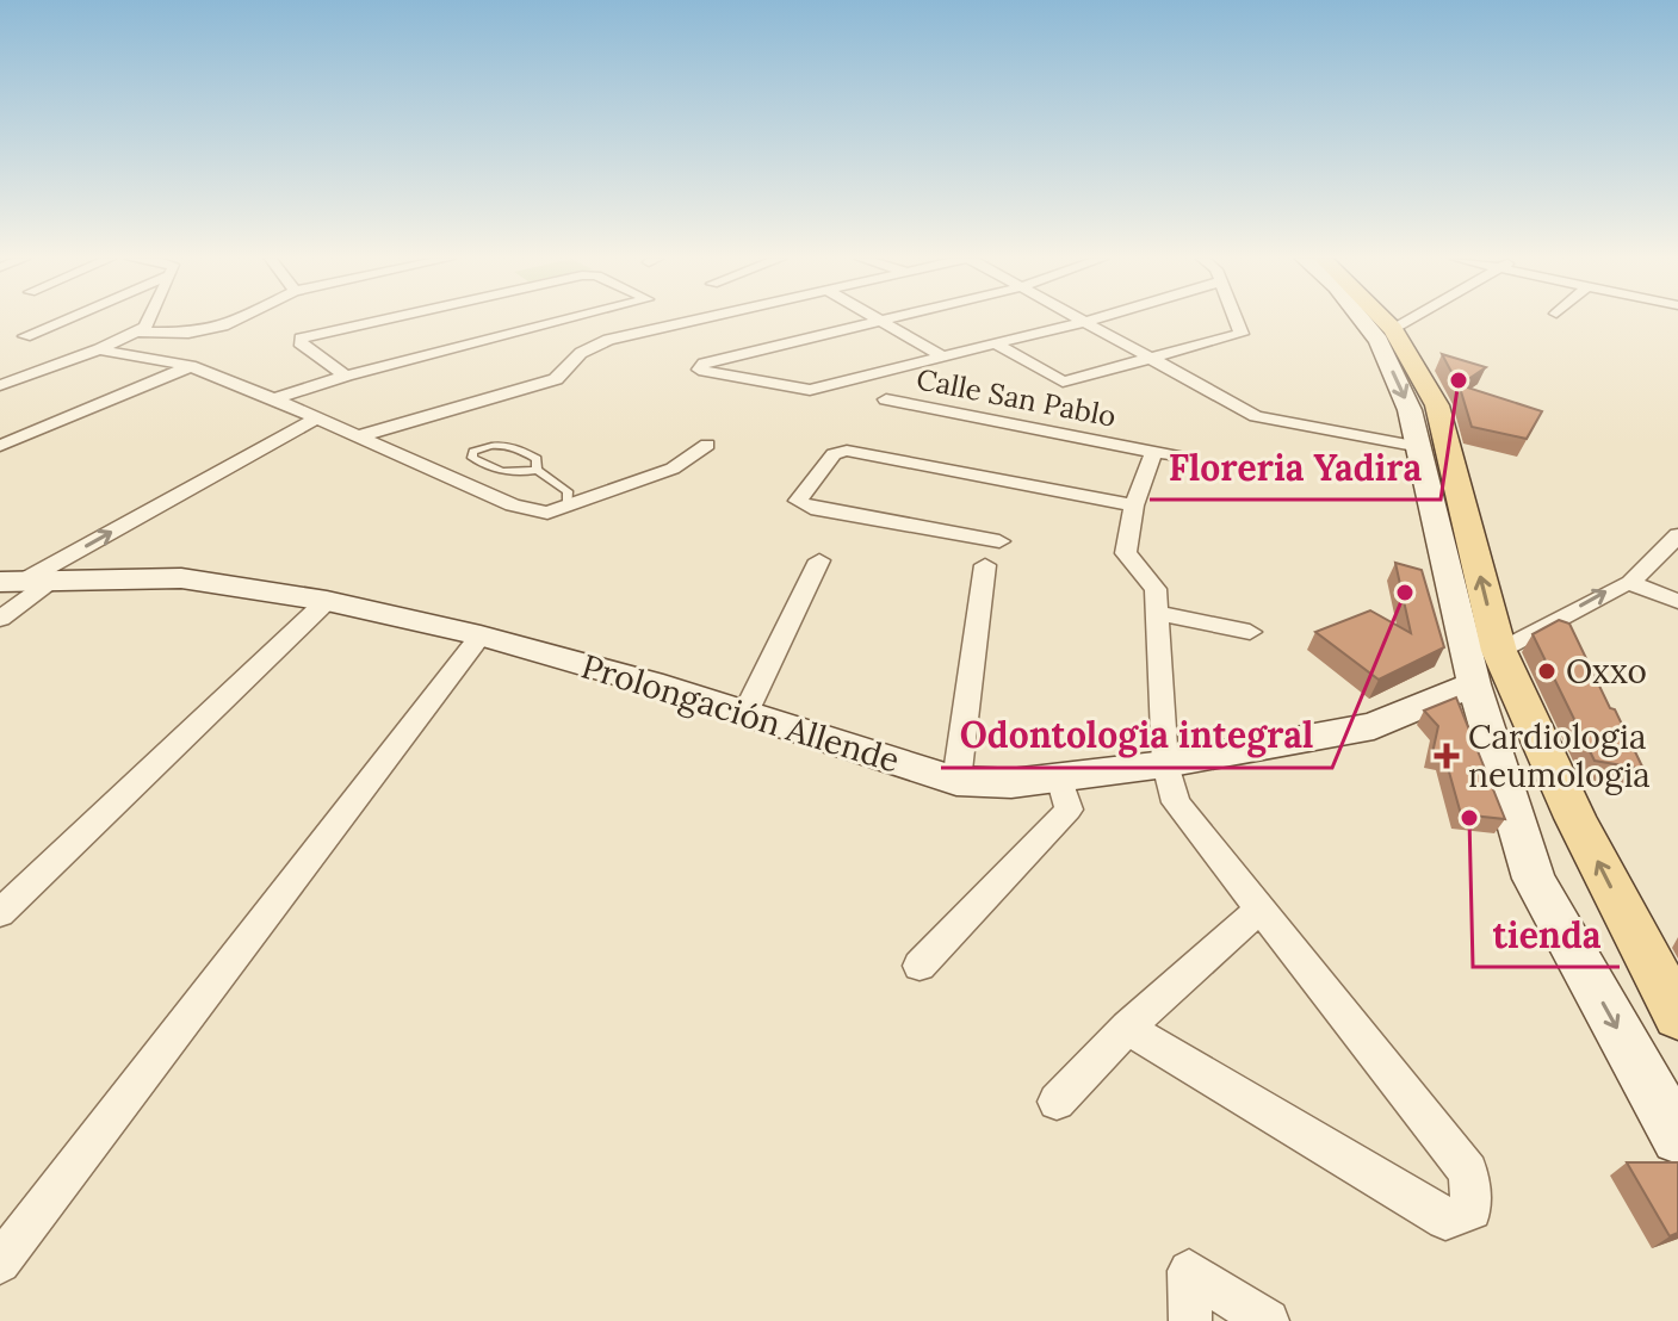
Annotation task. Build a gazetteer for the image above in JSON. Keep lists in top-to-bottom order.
{
  "streets": {
    "main road": ["Prolongación Allende"],
    "street": ["Calle San Pablo"]
  },
  "places": {
    "other": [
      "Floreria Yadira",
      "Odontologia integral",
      "Oxxo",
      "tienda"
    ],
    "health": ["Cardiologia neumologia"]
  }
}
